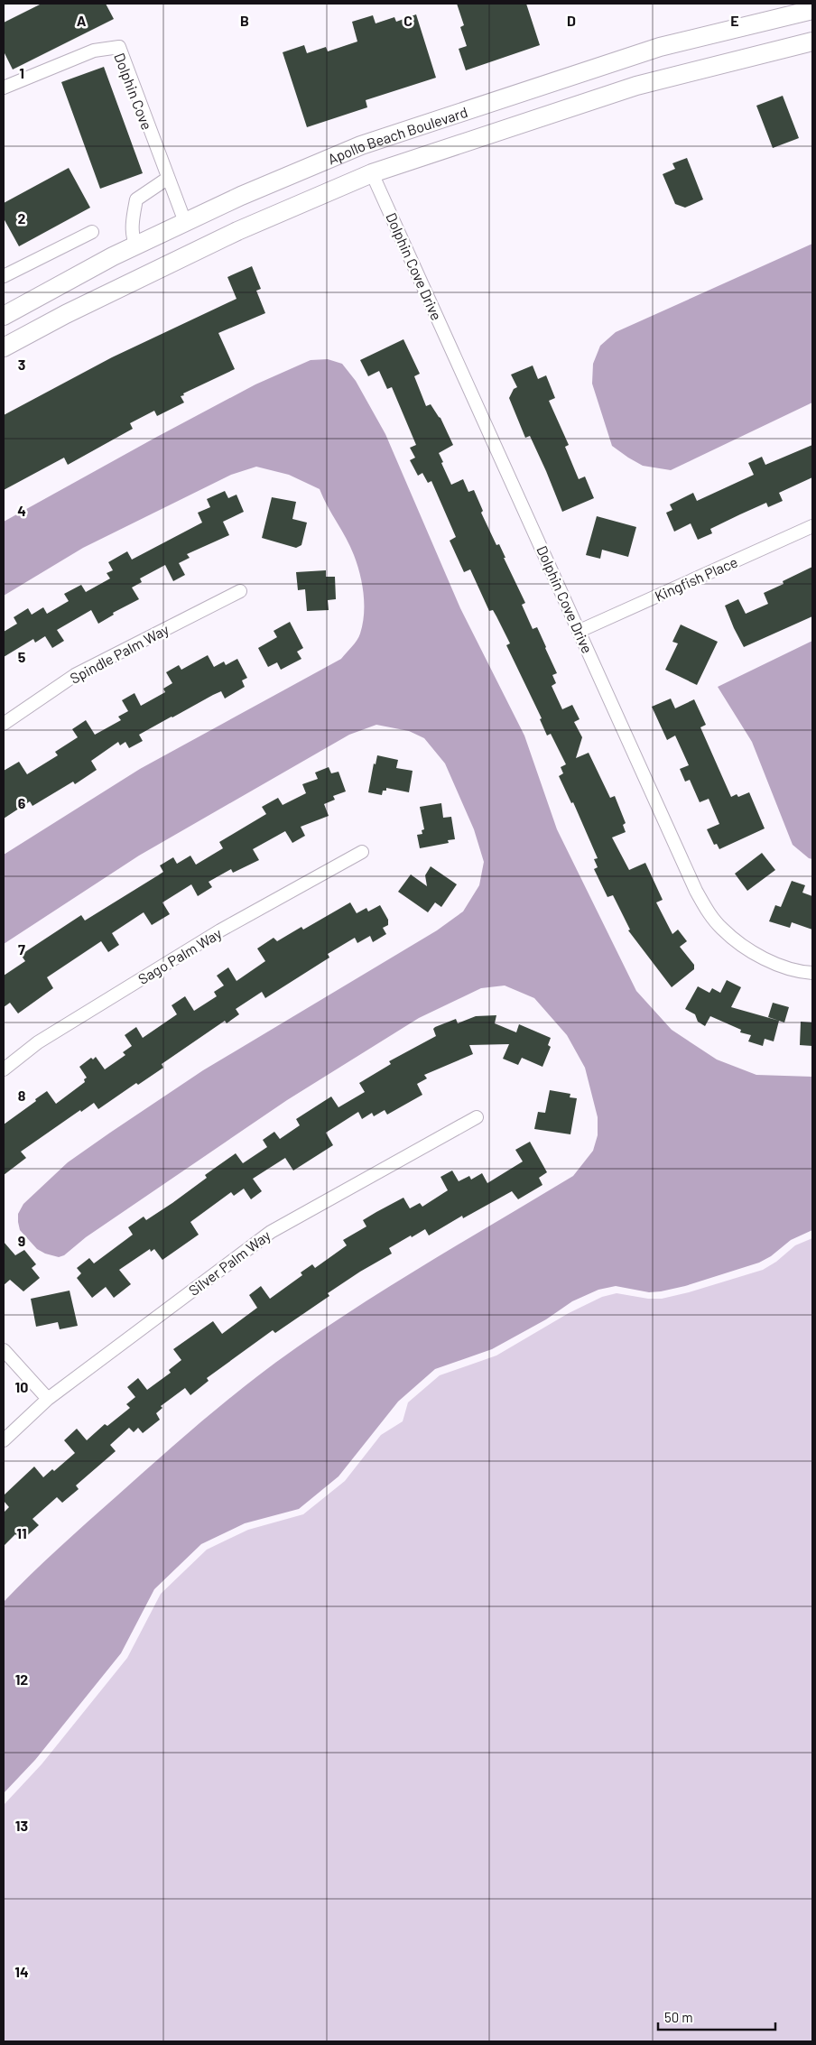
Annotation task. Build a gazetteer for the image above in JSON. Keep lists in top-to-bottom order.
{
  "streets": {
    "main road": ["Apollo Beach Boulevard"],
    "street": [
      "Dolphin Cove",
      "Dolphin Cove Drive",
      "Kingfish Place",
      "Spindle Palm Way",
      "Sago Palm Way",
      "Silver Palm Way"
    ]
  },
  "crossings": [
    ["Dolphin Cove", "Apollo Beach Boulevard"],
    ["Apollo Beach Boulevard", "Dolphin Cove Drive"],
    ["Dolphin Cove Drive", "Kingfish Place"]
  ],
  "scale_bar": "50 m",
  "grid": {
    "columns": [
      "A",
      "B",
      "C",
      "D",
      "E"
    ],
    "rows": [
      "1",
      "2",
      "3",
      "4",
      "5",
      "6",
      "7",
      "8",
      "9",
      "10",
      "11",
      "12",
      "13",
      "14"
    ]
  }
}
